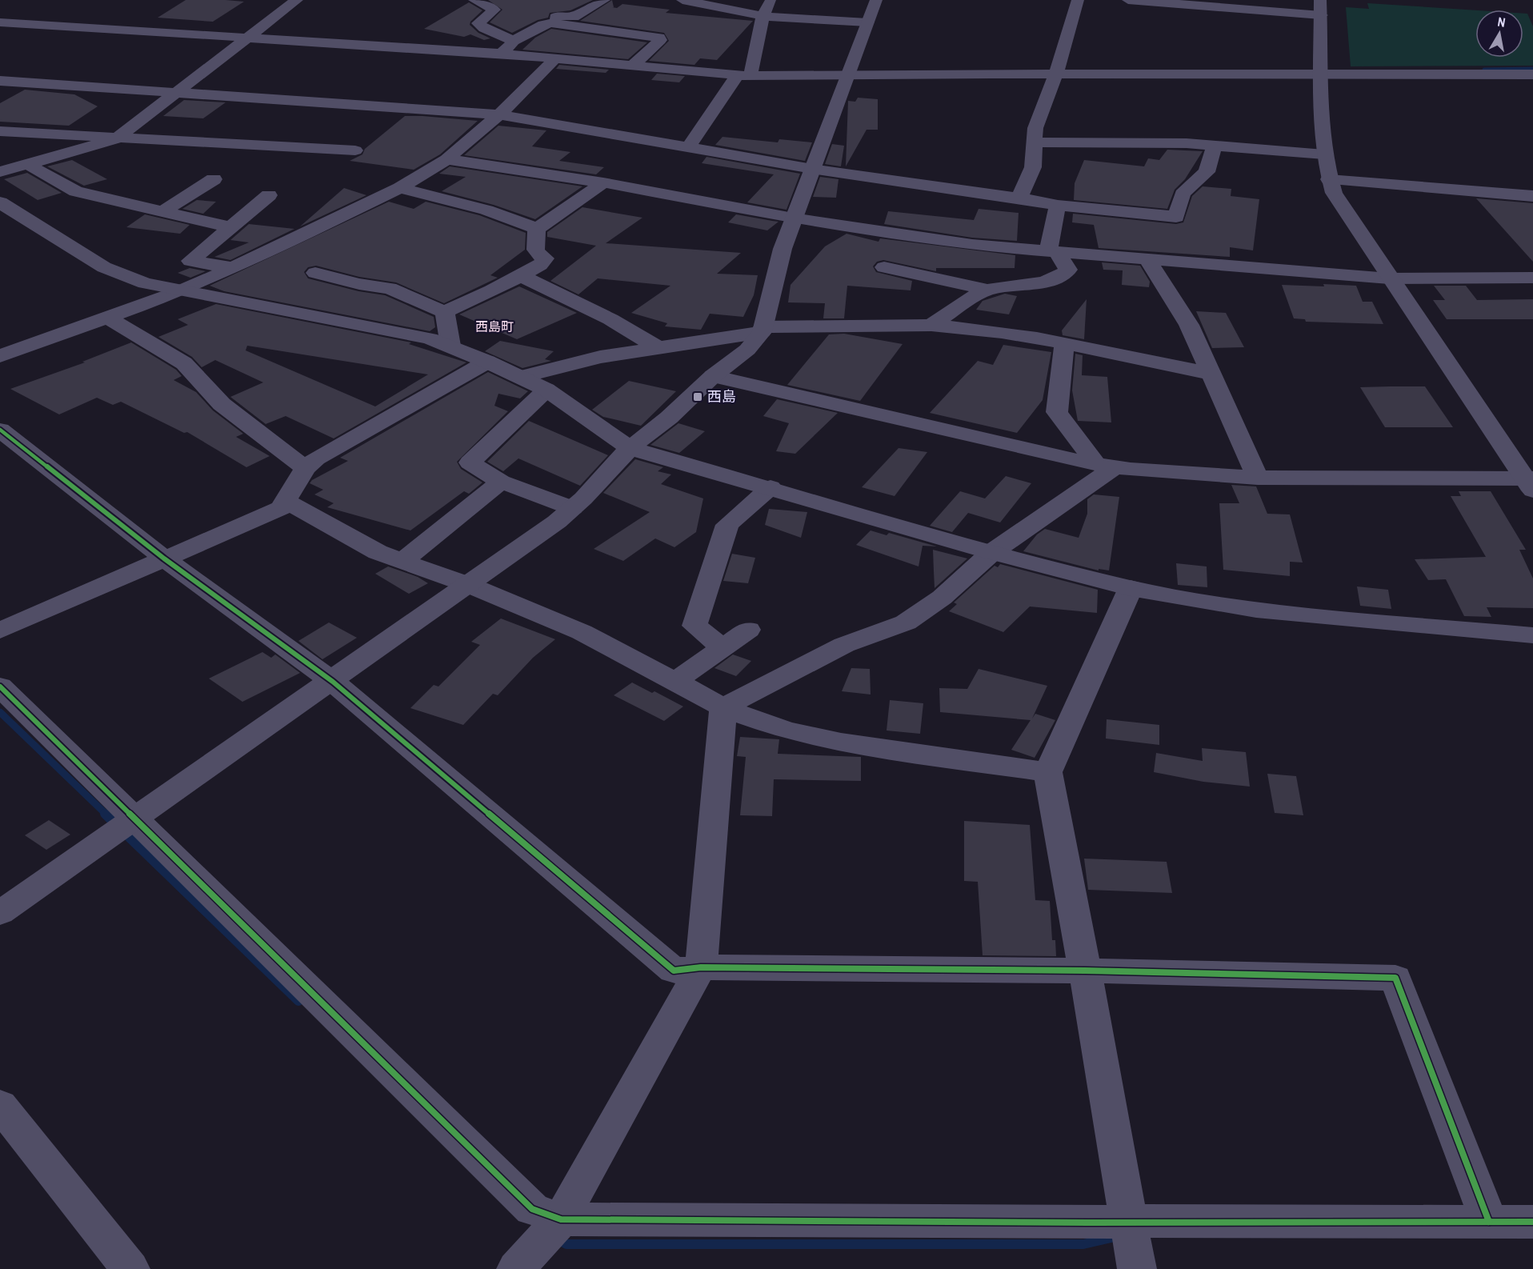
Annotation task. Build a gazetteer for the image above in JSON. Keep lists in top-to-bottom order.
{
  "districts": ["西島町"],
  "places": {
    "transit": ["西島"]
  },
  "north": "top"
}
